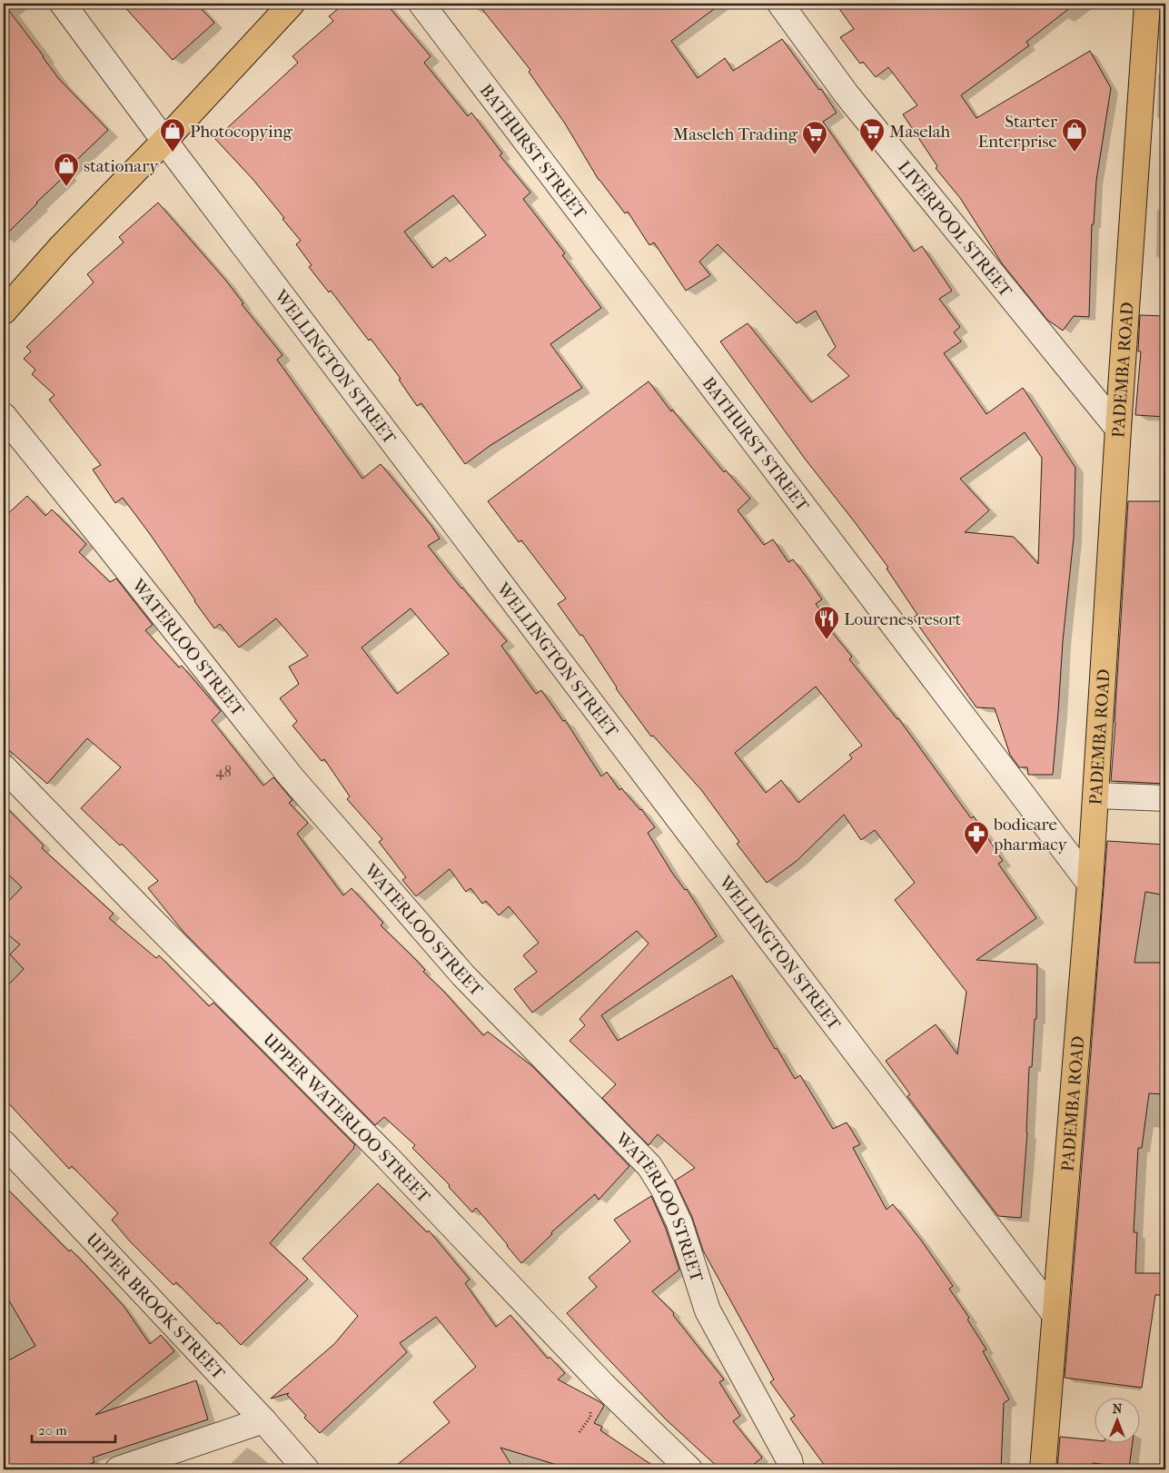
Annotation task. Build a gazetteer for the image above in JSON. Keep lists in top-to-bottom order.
{
  "streets": {
    "main road": ["PADEMBA ROAD"],
    "street": [
      "BATHURST STREET",
      "LIVERPOOL STREET",
      "WELLINGTON STREET",
      "WATERLOO STREET",
      "UPPER WATERLOO STREET",
      "UPPER BROOK STREET"
    ]
  },
  "crossings": [
    ["BATHURST STREET", "PADEMBA ROAD"],
    ["LIVERPOOL STREET", "PADEMBA ROAD"],
    ["WELLINGTON STREET", "PADEMBA ROAD"]
  ],
  "places": {
    "shop": ["Photocopying", "Starter Enterprise", "stationary"],
    "supermarket": ["Maselah", "Maseleh Trading"],
    "restaurant": ["Lourenes resort"],
    "pharmacy": ["bodicare pharmacy"]
  },
  "house_numbers": ["48"],
  "scale_bar": "20 m",
  "north": "top"
}
